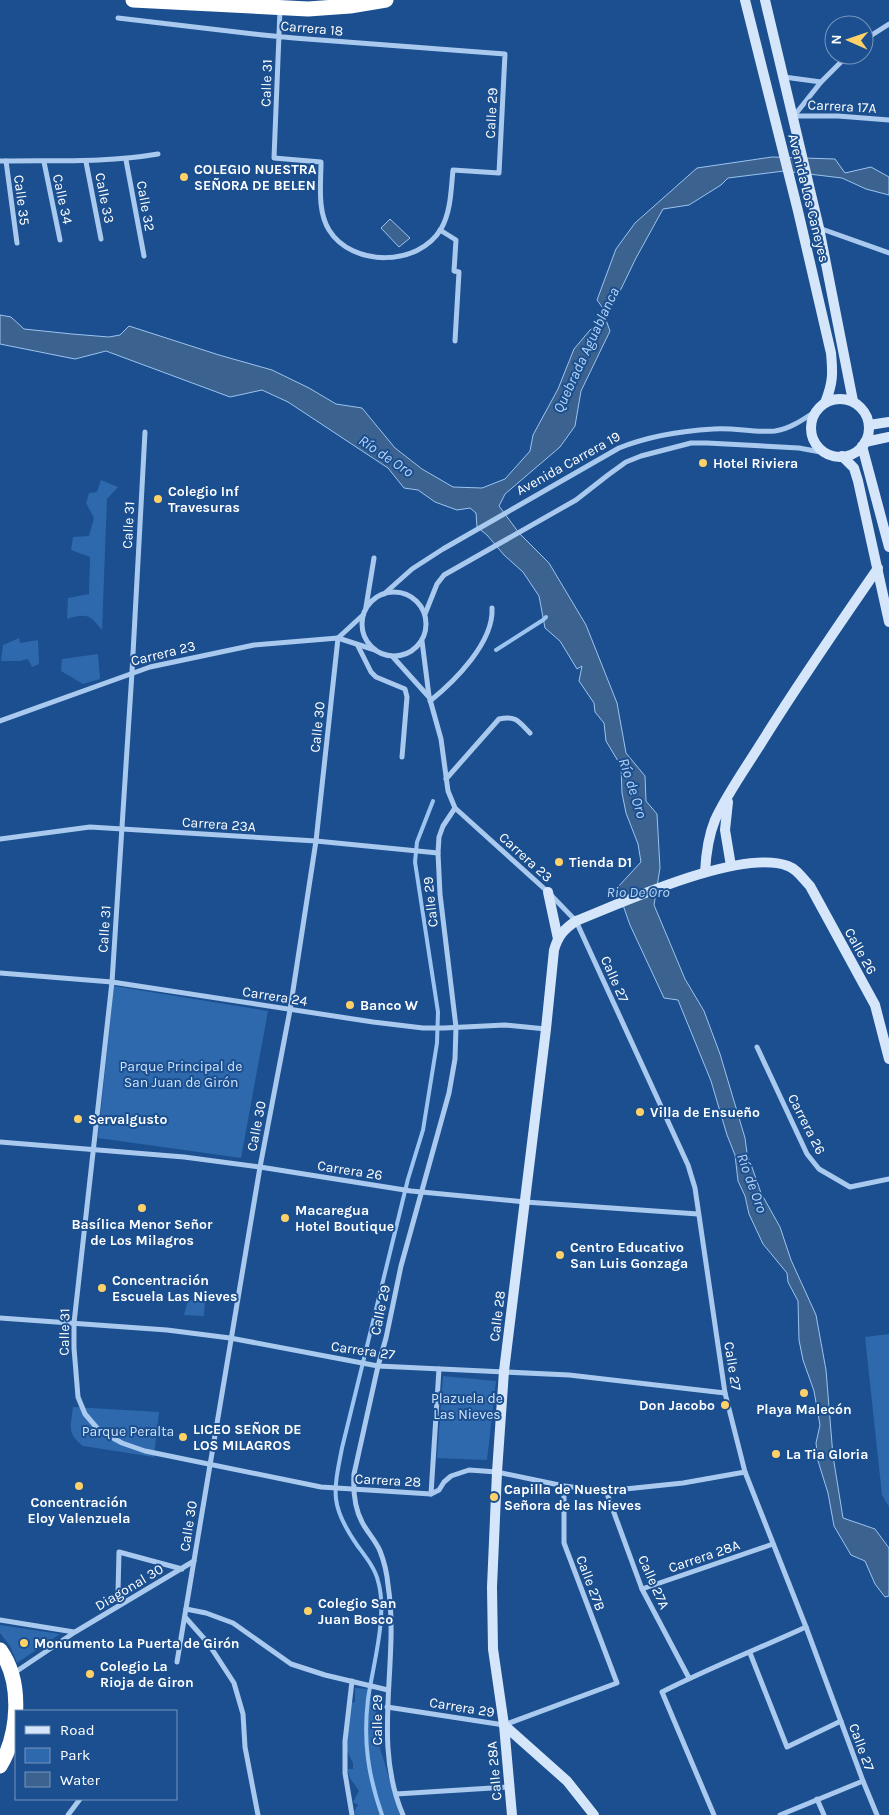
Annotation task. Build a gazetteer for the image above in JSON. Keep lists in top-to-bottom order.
{
  "streets": {
    "street": [
      "Carrera 18",
      "Calle 31",
      "Carrera 17A",
      "Calle 29",
      "Calle 33",
      "Avenida Los Caneyes",
      "Calle 34",
      "Calle 35",
      "Calle 32",
      "Avenida Carrera 19",
      "Carrera 23",
      "Calle 30",
      "Carrera 23A",
      "Calle 26",
      "Calle 27",
      "Carrera 24",
      "Carrera 26",
      "Calle 28",
      "Carrera 27",
      "Carrera 28",
      "Carrera 28A",
      "Calle 27A",
      "Calle 27B",
      "Diagonal 30",
      "Carrera 29",
      "Calle 28A"
    ]
  },
  "crossings": [
    ["Carrera 18", "Calle 31"],
    ["Carrera 18", "Calle 29"],
    ["Calle 31", "Calle 29"],
    ["Calle 31", "Carrera 23"],
    ["Calle 31", "Carrera 23A"],
    ["Calle 31", "Carrera 24"],
    ["Calle 31", "Carrera 26"],
    ["Calle 31", "Carrera 27"],
    ["Calle 31", "Carrera 28"],
    ["Carrera 17A", "Avenida Los Caneyes"],
    ["Calle 29", "Carrera 23"],
    ["Calle 29", "Carrera 23A"],
    ["Calle 29", "Carrera 24"],
    ["Calle 29", "Carrera 26"],
    ["Calle 29", "Carrera 27"],
    ["Calle 29", "Carrera 28"],
    ["Calle 29", "Carrera 29"],
    ["Avenida Los Caneyes", "Avenida Carrera 19"],
    ["Avenida Carrera 19", "Carrera 23"],
    ["Carrera 23", "Calle 30"],
    ["Carrera 23", "Calle 27"],
    ["Calle 30", "Carrera 23A"],
    ["Calle 30", "Carrera 24"],
    ["Calle 30", "Carrera 26"],
    ["Calle 30", "Carrera 27"],
    ["Calle 30", "Carrera 28"],
    ["Calle 30", "Diagonal 30"],
    ["Calle 27", "Carrera 26"],
    ["Calle 27", "Carrera 27"],
    ["Calle 27", "Carrera 28"],
    ["Calle 27", "Carrera 28A"],
    ["Carrera 24", "Calle 28"],
    ["Carrera 26", "Calle 28"],
    ["Calle 28", "Carrera 27"],
    ["Calle 28", "Carrera 28"],
    ["Calle 28", "Carrera 29"],
    ["Calle 28", "Calle 28A"],
    ["Carrera 28", "Calle 27A"],
    ["Carrera 28", "Calle 27B"],
    ["Carrera 28A", "Calle 27A"],
    ["Calle 27B", "Carrera 29"],
    ["Carrera 29", "Calle 28A"]
  ],
  "water": ["Quebrada Aguablanca", "Río de Oro", "Rio De Oro"],
  "parks": ["Parque Principal de San Juan de Girón", "Plazuela de Las Nieves", "Parque Peralta"],
  "places": [
    "COLEGIO NUESTRA SEÑORA DE BELEN",
    "Hotel Riviera",
    "Colegio Inf Travesuras",
    "Tienda D1",
    "Banco W",
    "Villa de Ensueño",
    "Servalgusto",
    "Basílica Menor Señor de Los Milagros",
    "Macaregua Hotel Boutique",
    "Centro Educativo San Luis Gonzaga",
    "Concentración Escuela Las Nieves",
    "Playa Malecón",
    "Don Jacobo",
    "LICEO SEÑOR DE LOS MILAGROS",
    "La Tia Gloria",
    "Concentración Eloy Valenzuela",
    "Capilla de Nuestra Señora de las Nieves",
    "Colegio San Juan Bosco",
    "Monumento La Puerta de Girón",
    "Colegio La Rioja de Giron"
  ],
  "legend": ["Road", "Park", "Water"],
  "north": "left"
}
